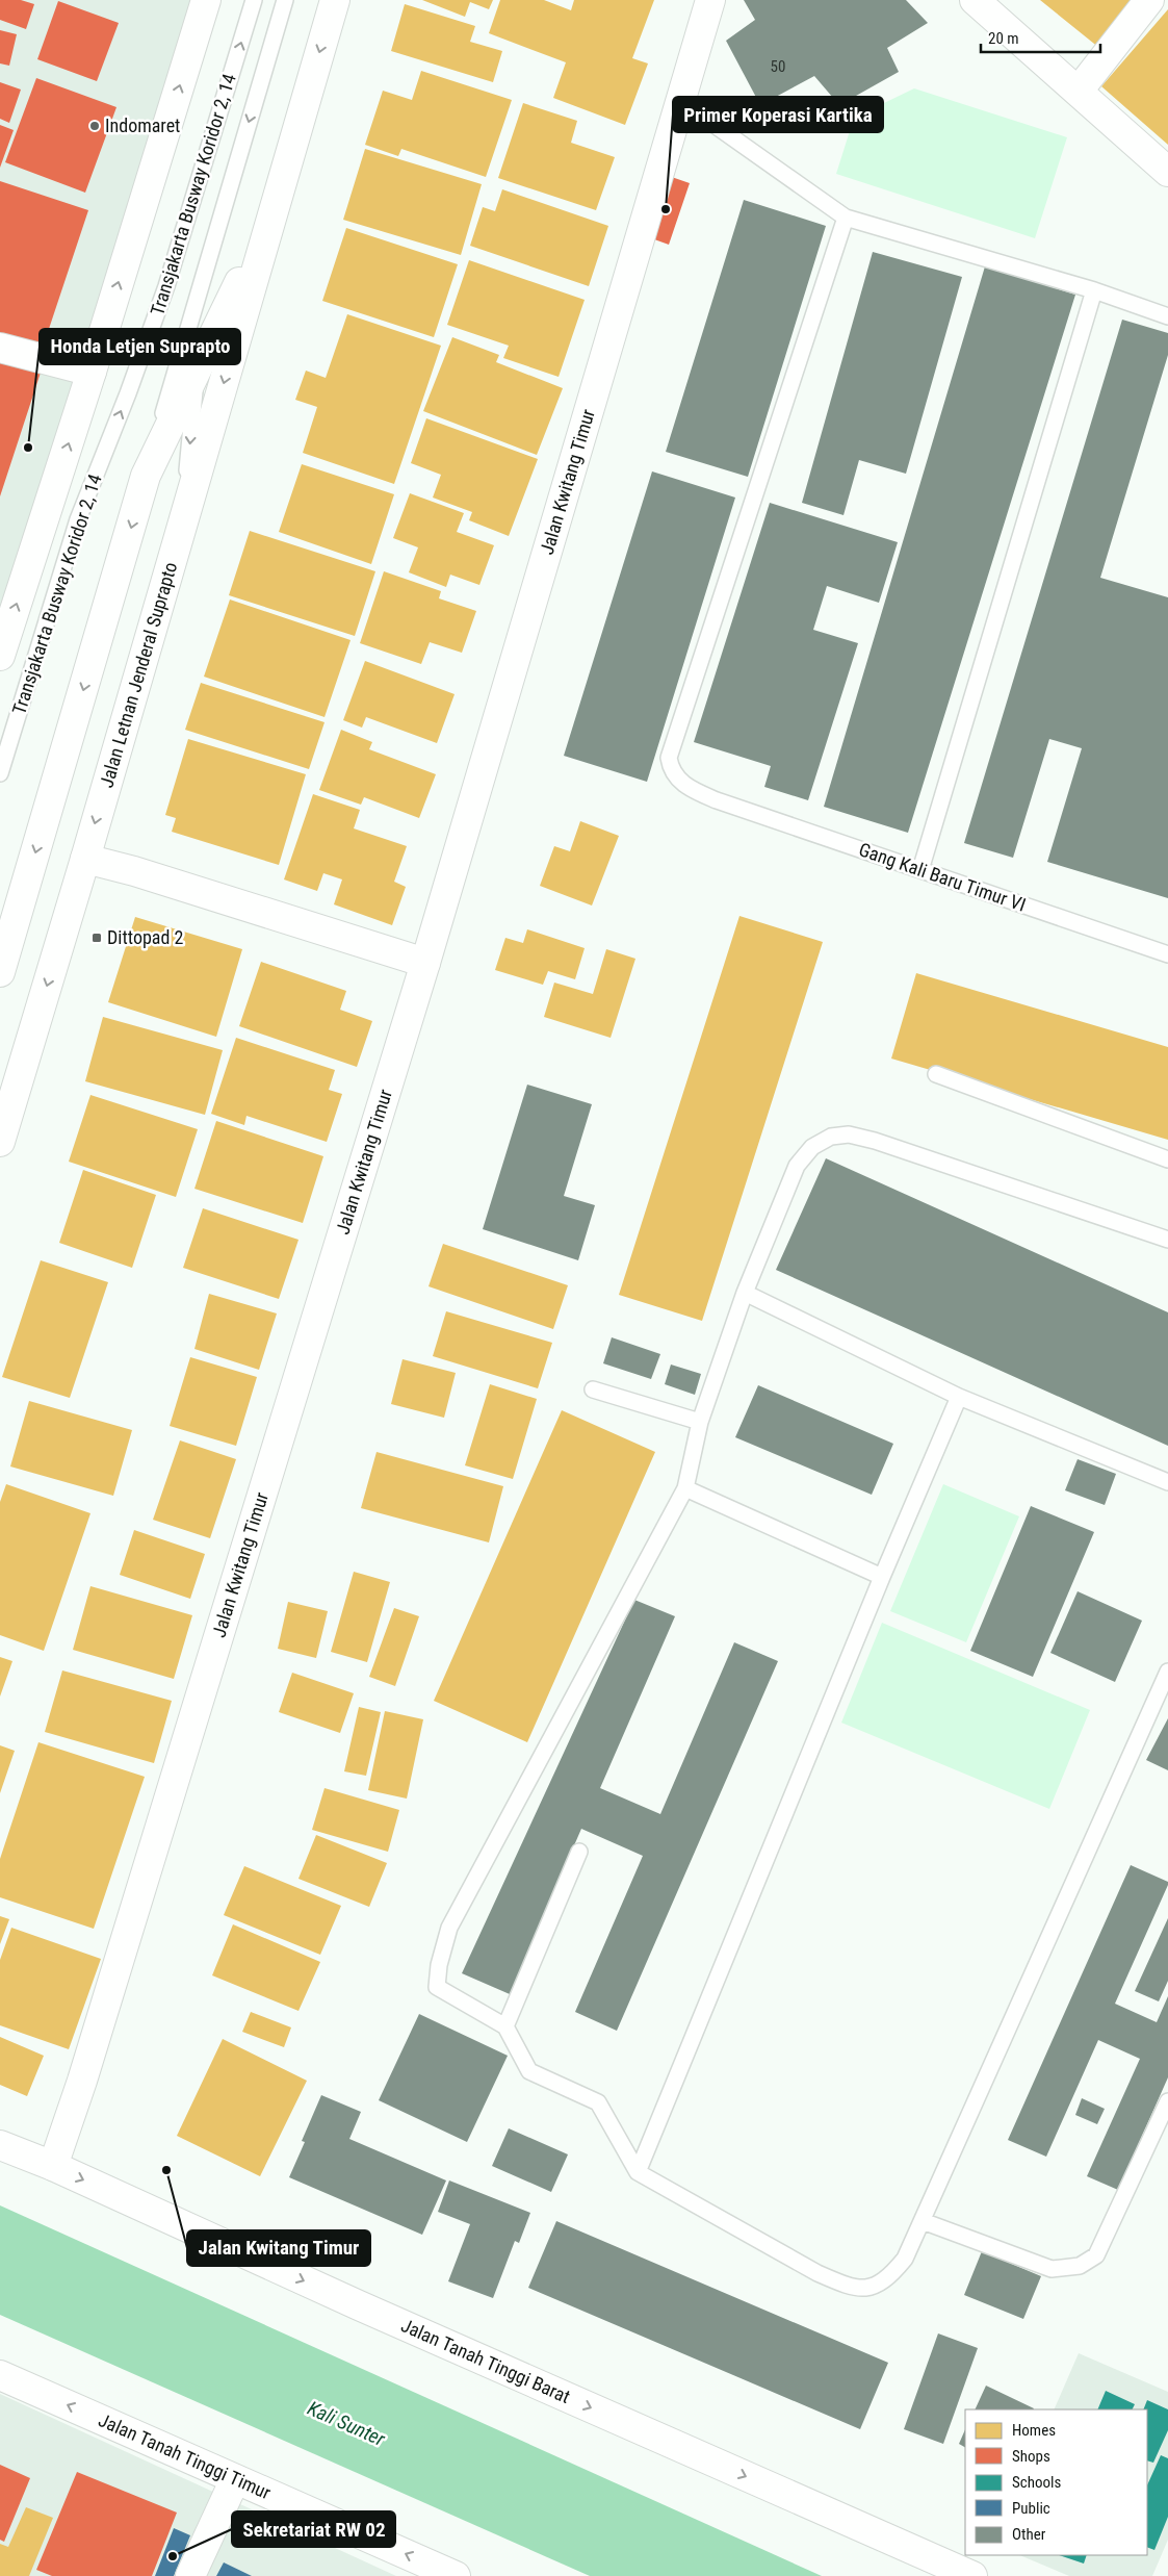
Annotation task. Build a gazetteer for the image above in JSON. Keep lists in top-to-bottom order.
{
  "streets": {
    "main road": [
      "Jalan Kwitang Timur",
      "Jalan Letnan Jenderal Suprapto",
      "Jalan Tanah Tinggi Barat",
      "Jalan Tanah Tinggi Timur"
    ],
    "lane": ["Transjakarta Busway Koridor 2, 14", "Gang Kali Baru Timur VI"]
  },
  "crossings": [
    ["Jalan Kwitang Timur", "Jalan Tanah Tinggi Barat"]
  ],
  "one_way": ["Jalan Tanah Tinggi Barat", "Jalan Tanah Tinggi Timur"],
  "water": ["Kali Sunter"],
  "places": {
    "other": [
      "Indomaret",
      "Primer Koperasi Kartika",
      "Honda Letjen Suprapto",
      "Jalan Kwitang Timur",
      "Sekretariat RW 02"
    ],
    "transit": ["Dittopad 2"]
  },
  "house_numbers": ["50"],
  "legend": [
    "Homes",
    "Shops",
    "Schools",
    "Public",
    "Other"
  ],
  "scale_bar": "20 m"
}
